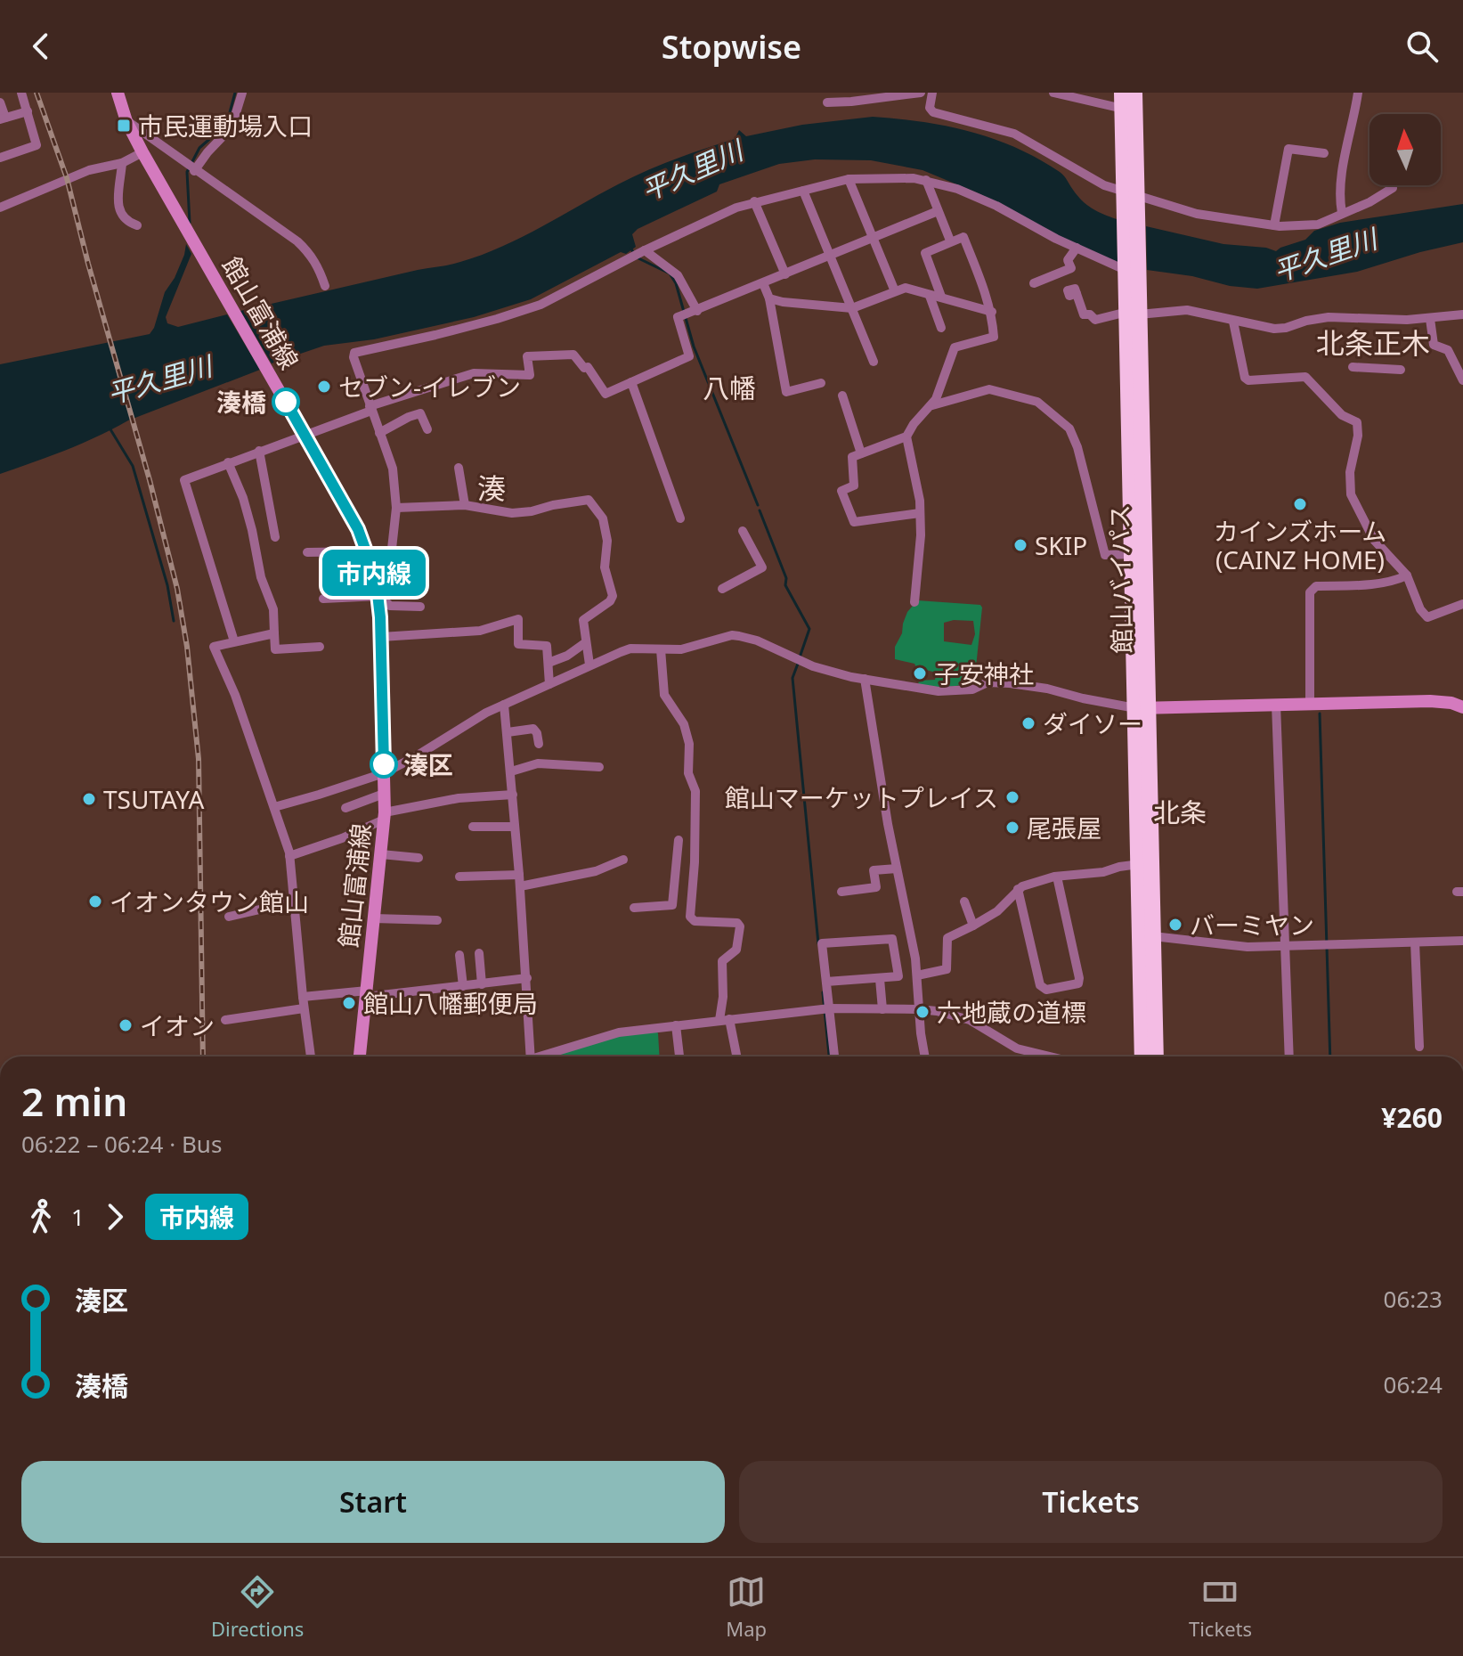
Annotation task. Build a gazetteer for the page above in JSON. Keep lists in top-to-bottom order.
{
  "streets": {
    "highway": ["館山バイパス"],
    "main road": ["館山富浦線"]
  },
  "districts": [
    "北条正木",
    "八幡",
    "湊",
    "北条"
  ],
  "water": ["平久里川"],
  "places": {
    "transit": ["市民運動場入口"],
    "other": [
      "セブン-イレブン",
      "湊橋",
      "カインズホーム (CAINZ HOME)",
      "SKIP",
      "子安神社",
      "ダイソー",
      "湊区",
      "館山マーケットプレイス",
      "TSUTAYA",
      "尾張屋",
      "イオンタウン館山",
      "バーミヤン",
      "館山八幡郵便局",
      "六地蔵の道標",
      "イオン"
    ]
  },
  "lines": ["bus line 市内線"],
  "north": "top",
  "page": {
    "header": "Stopwise",
    "on_map": "市内線",
    "heading": ["2 min", "06:22 – 06:24 · Bus", "¥260"],
    "legs": ["1", "市内線"],
    "list": [
      {
        "name": "湊区",
        "value": "06:23"
      },
      {
        "name": "湊橋",
        "value": "06:24"
      }
    ],
    "buttons": ["Start", "Tickets"],
    "tabs": ["Directions", "Map", "Tickets"]
  }
}
